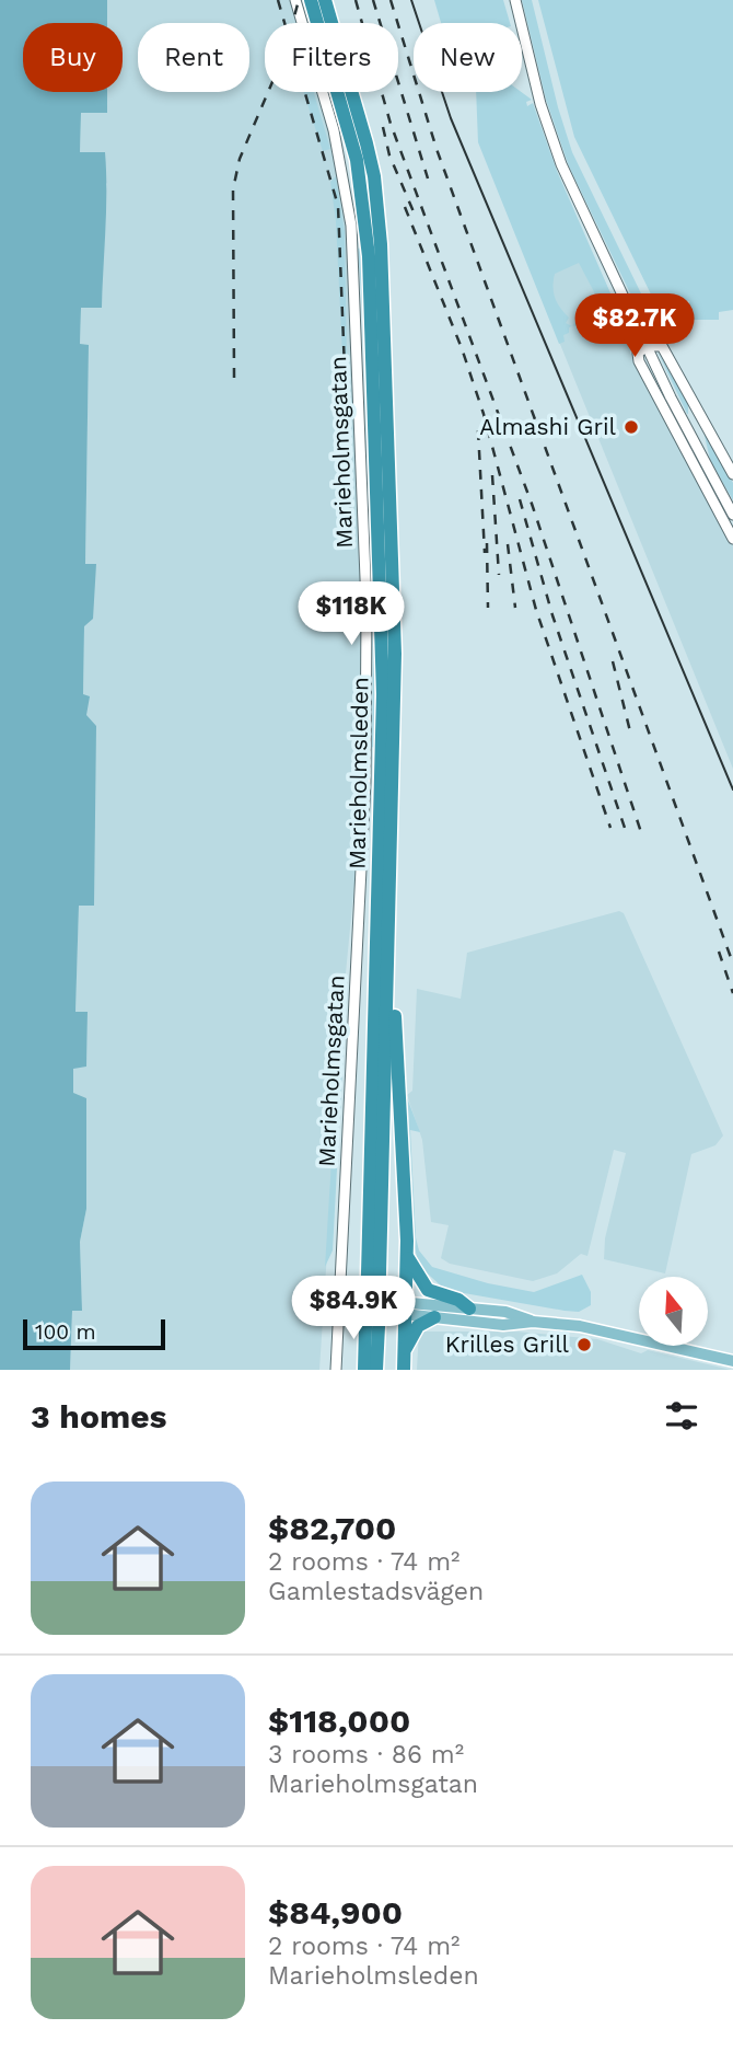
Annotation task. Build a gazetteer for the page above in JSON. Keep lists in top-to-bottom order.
{
  "streets": {
    "highway": ["Marieholmsleden"],
    "street": ["Marieholmsgatan"]
  },
  "places": ["Almashi Gril", "Krilles Grill"],
  "scale_bar": "100 m",
  "north": "top",
  "page": {
    "chip": [
      "Buy",
      "Rent",
      "Filters",
      "New"
    ],
    "price": ["$82.7K", "$118K", "$84.9K"],
    "scale": "100 m",
    "heading": "3 homes",
    "list": [
      {
        "name": "$82,700",
        "note": "2 rooms · 74 m² · Gamlestadsvägen"
      },
      {
        "name": "$118,000",
        "note": "3 rooms · 86 m² · Marieholmsgatan"
      },
      {
        "name": "$84,900",
        "note": "2 rooms · 74 m² · Marieholmsleden"
      }
    ]
  }
}
